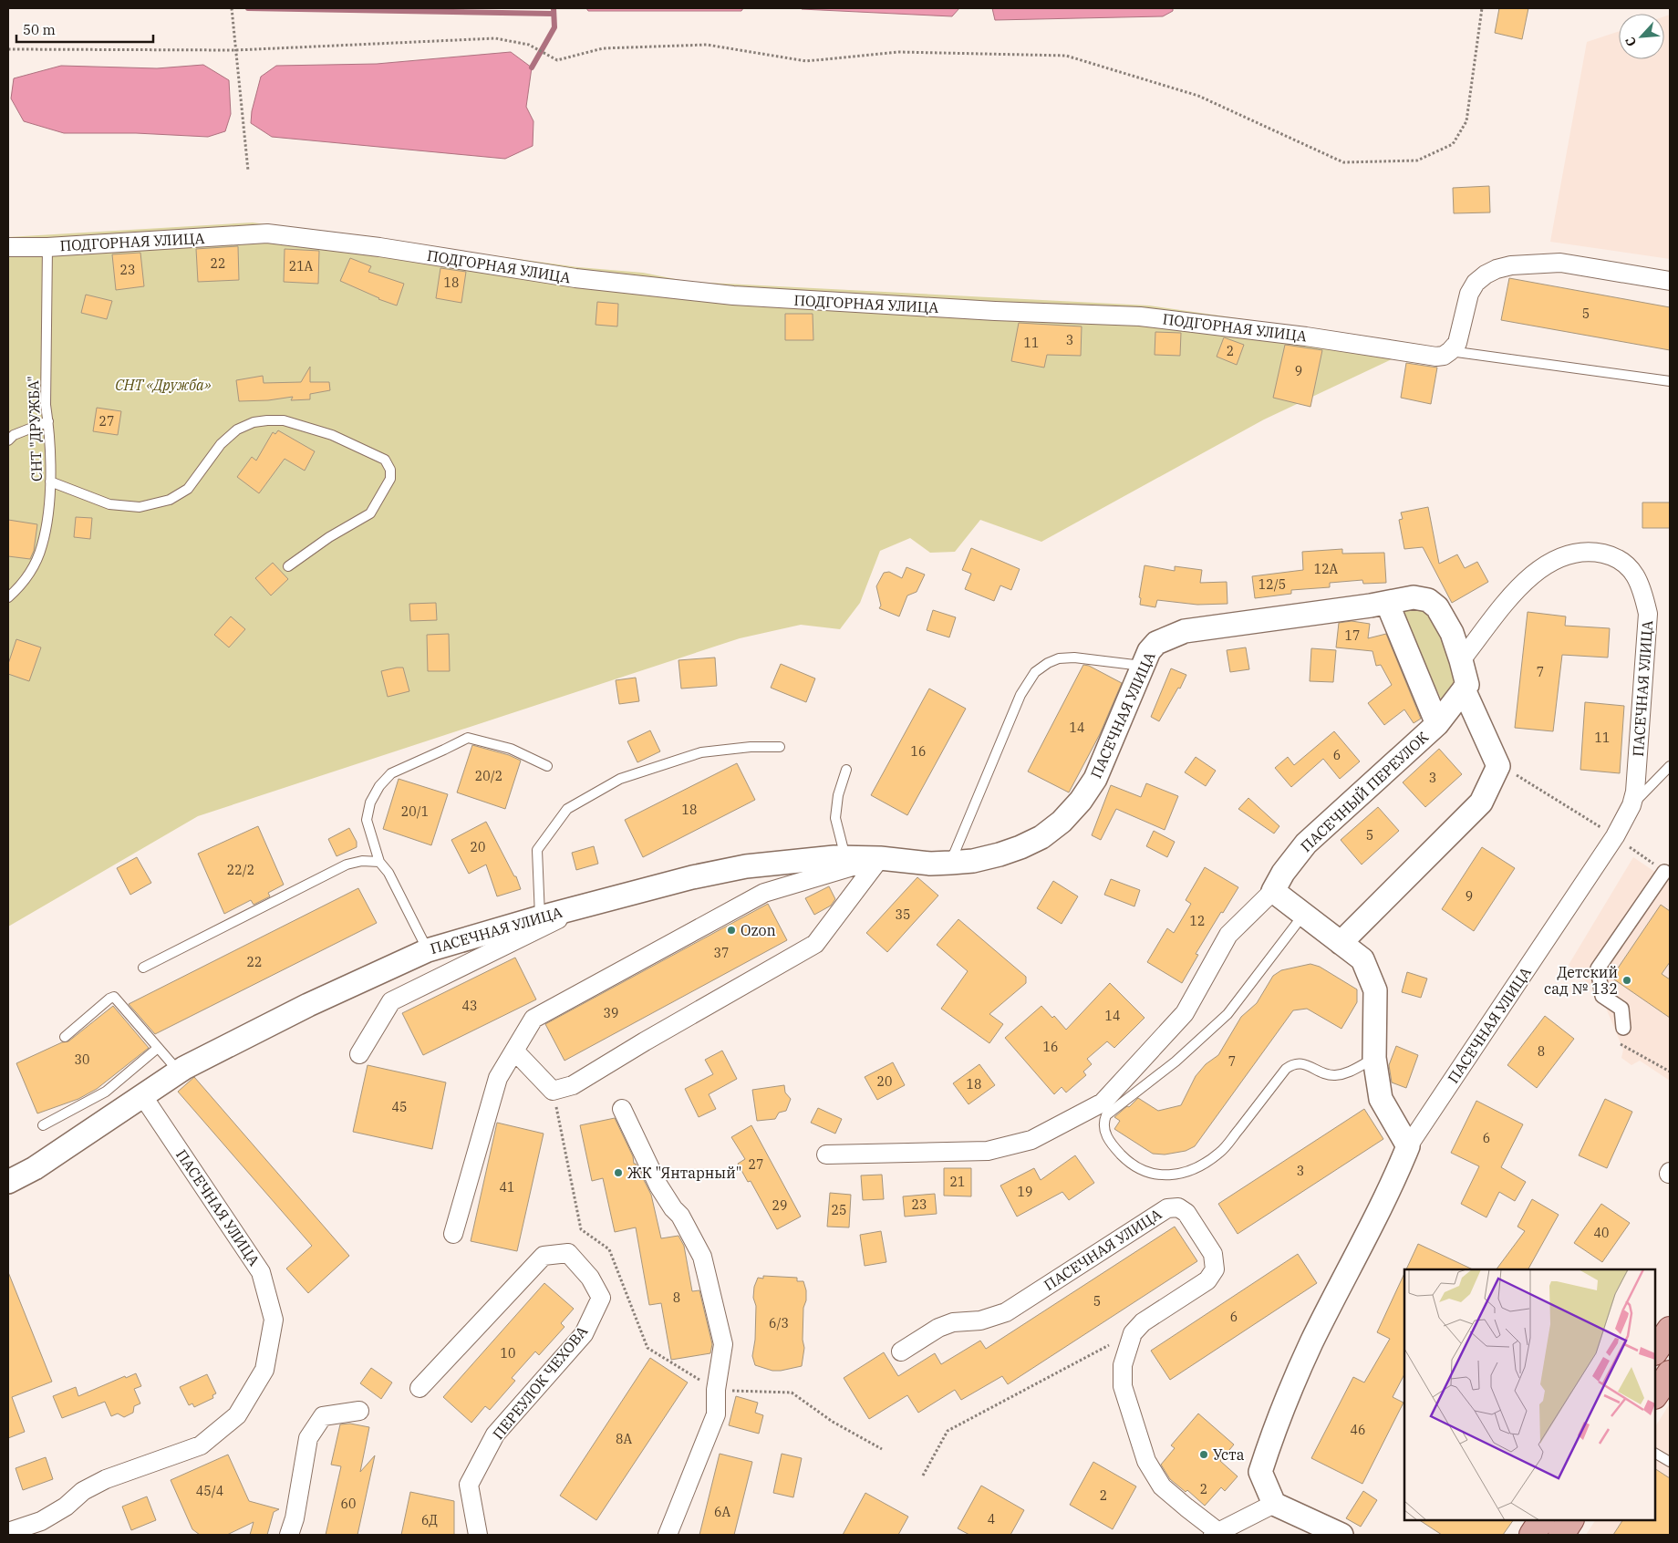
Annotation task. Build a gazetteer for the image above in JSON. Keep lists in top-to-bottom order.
{
  "streets": {
    "street": [
      "ПОДГОРНАЯ УЛИЦА",
      "ПАСЕЧНАЯ УЛИЦА",
      "ПАСЕЧНЫЙ ПЕРЕУЛОК",
      "ПЕРЕУЛОК ЧЕХОВА"
    ],
    "lane": ["СНТ \"ДРУЖБА\""]
  },
  "crossings": [
    ["ПОДГОРНАЯ УЛИЦА", "СНТ \"ДРУЖБА\""],
    ["ПАСЕЧНАЯ УЛИЦА", "ПАСЕЧНЫЙ ПЕРЕУЛОК"]
  ],
  "parks": ["СНТ «Дружба»"],
  "places": [
    "Ozon",
    "Детский сад № 132",
    "ЖК \"Янтарный\"",
    "Уста"
  ],
  "house_numbers": [
    "22",
    "21А",
    "23",
    "18",
    "5",
    "3",
    "11",
    "2",
    "9",
    "27",
    "12А",
    "12/5",
    "17",
    "7",
    "14",
    "11",
    "16",
    "6",
    "20/2",
    "3",
    "18",
    "20/1",
    "5",
    "20",
    "22/2",
    "9",
    "35",
    "12",
    "37",
    "22",
    "43",
    "39",
    "14",
    "16",
    "8",
    "30",
    "7",
    "20",
    "18",
    "45",
    "6",
    "27",
    "3",
    "21",
    "41",
    "19",
    "23",
    "29",
    "25",
    "40",
    "8",
    "5",
    "6",
    "6/3",
    "10",
    "46",
    "8А",
    "2",
    "45/4",
    "2",
    "60",
    "6А",
    "4",
    "6Д"
  ],
  "scale_bar": "50 m",
  "north": "bottom left"
}
